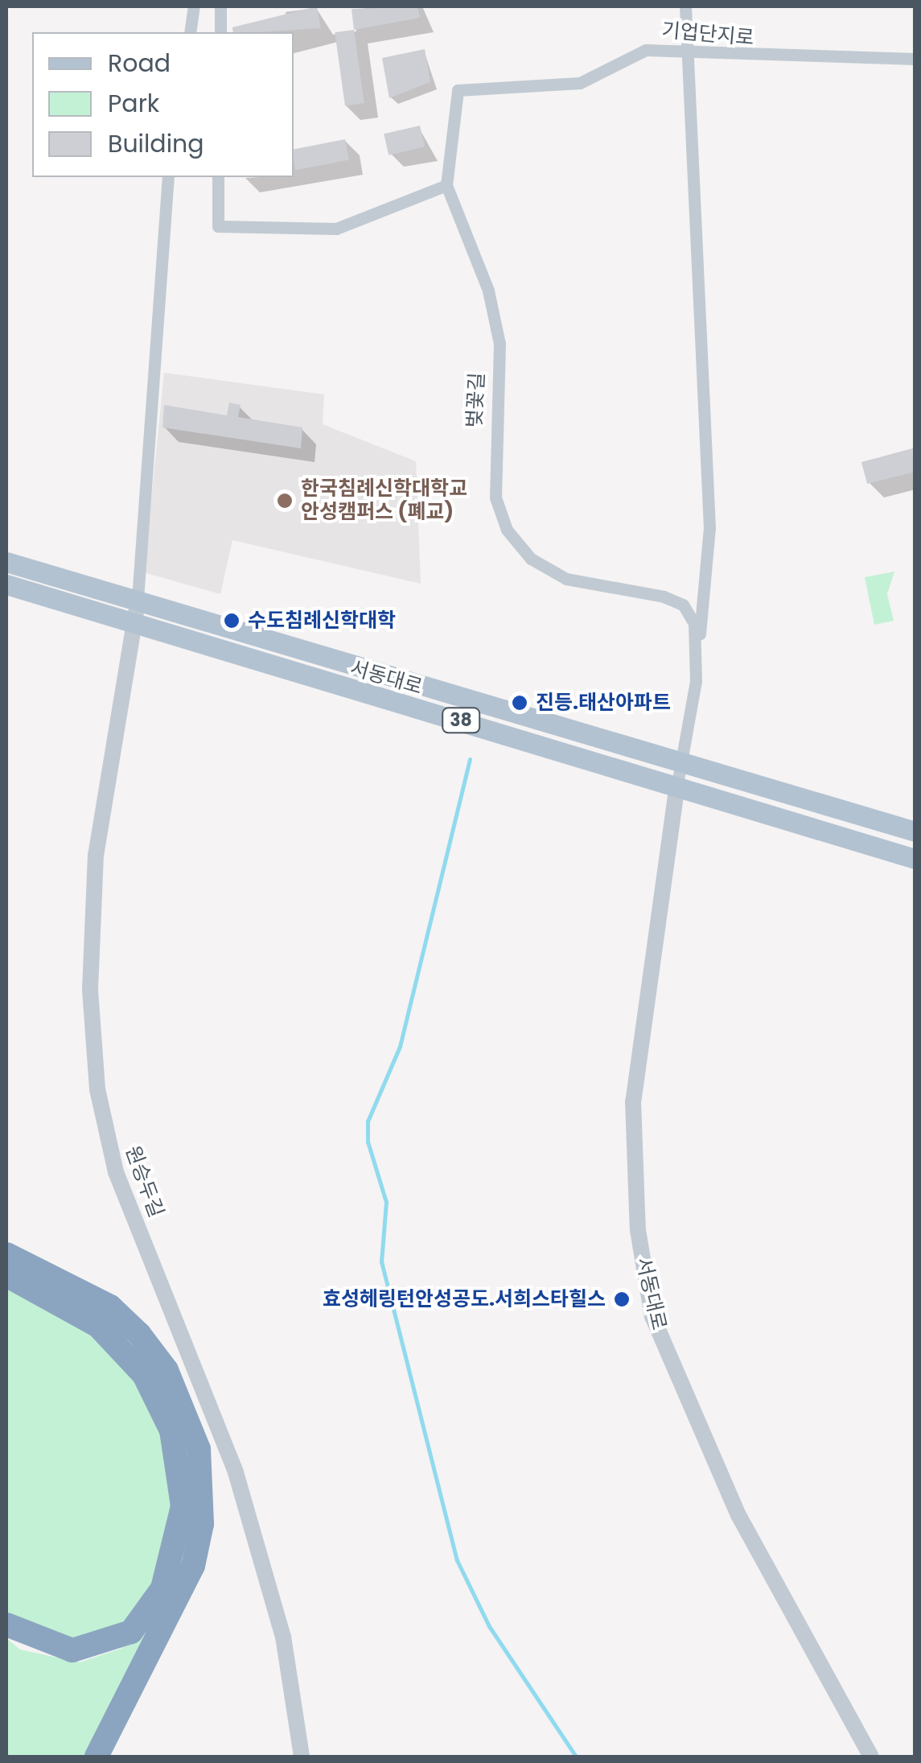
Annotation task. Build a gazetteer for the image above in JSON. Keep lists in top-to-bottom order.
{
  "streets": {
    "main road": ["서동대로", "38"],
    "street": ["기업단지로", "벚꽃길", "원승두길"]
  },
  "crossings": [
    ["기업단지로", "벚꽃길"],
    ["서동대로", "원승두길"]
  ],
  "places": [
    "한국침례신학대학교 안성캠퍼스 (폐교)",
    "수도침례신학대학",
    "진등.태산아파트",
    "효성헤링턴안성공도.서희스타힐스"
  ],
  "legend": ["Road", "Park", "Building"]
}
